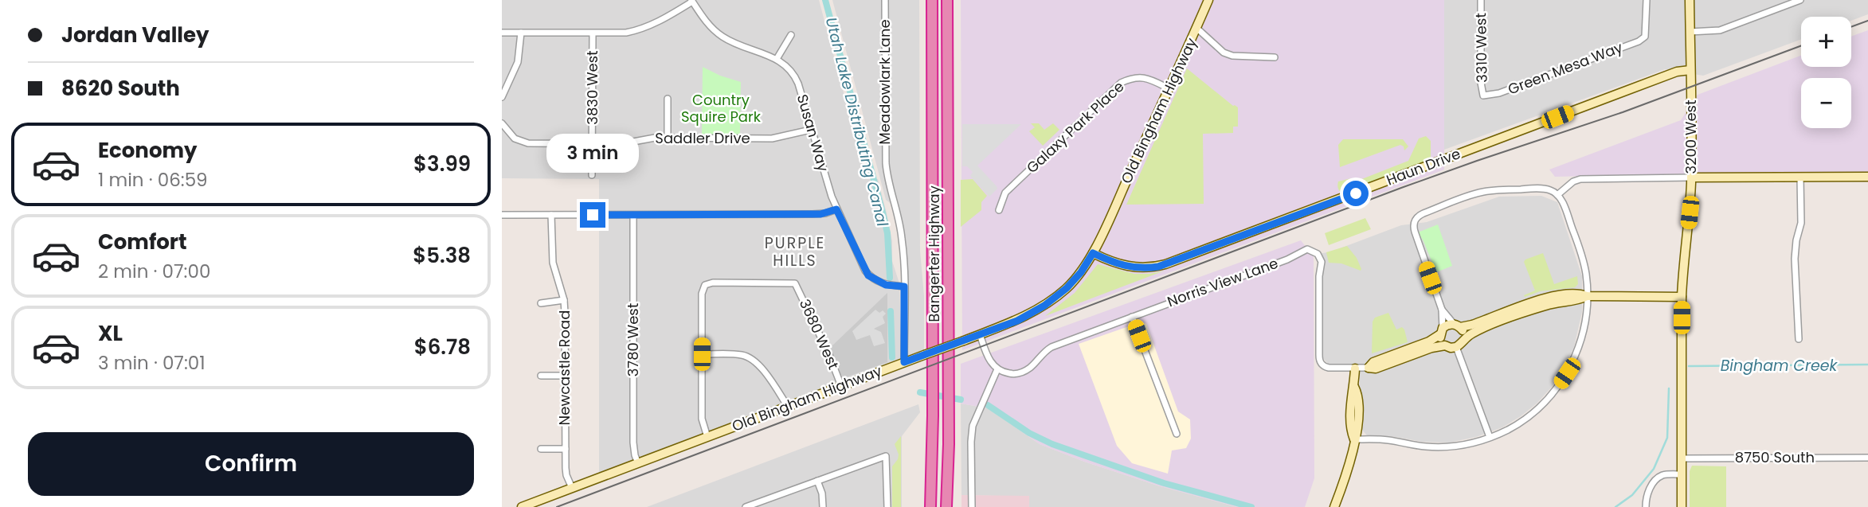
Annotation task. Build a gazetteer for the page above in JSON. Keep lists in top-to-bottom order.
{
  "streets": {
    "highway": ["Bangerter Highway"],
    "street": [
      "3310 West",
      "Green Mesa Way",
      "Meadowlark Lane",
      "3830 West",
      "Old Bingham Highway",
      "Galaxy Park Place",
      "Susan Way",
      "3200 West",
      "Saddler Drive",
      "Haun Drive",
      "Norris View Lane",
      "3680 West",
      "3780 West",
      "Newcastle Road",
      "8750 South"
    ]
  },
  "crossings": [
    ["3310 West", "Green Mesa Way"],
    ["Meadowlark Lane", "Old Bingham Highway"],
    ["Meadowlark Lane", "Susan Way"],
    ["3830 West", "Saddler Drive"],
    ["Old Bingham Highway", "Galaxy Park Place"],
    ["Old Bingham Highway", "Haun Drive"],
    ["Old Bingham Highway", "3680 West"],
    ["Old Bingham Highway", "3780 West"],
    ["Old Bingham Highway", "Newcastle Road"],
    ["Susan Way", "Saddler Drive"],
    ["3200 West", "Haun Drive"],
    ["3200 West", "8750 South"]
  ],
  "districts": ["PURPLE HILLS"],
  "water": ["Utah Lake Distributing Canal", "Bingham Creek"],
  "parks": ["Country Squire Park"],
  "page": {
    "banner": ["Jordan Valley", "8620 South"],
    "map_buttons": ["+", "−"],
    "list": [
      {
        "name": "Economy",
        "note": "1 min · 06:59",
        "value": "$3.99"
      },
      {
        "name": "Comfort",
        "note": "2 min · 07:00",
        "value": "$5.38"
      },
      {
        "name": "XL",
        "note": "3 min · 07:01",
        "value": "$6.78"
      }
    ],
    "bubble": "3 min",
    "buttons": "Confirm"
  }
}
